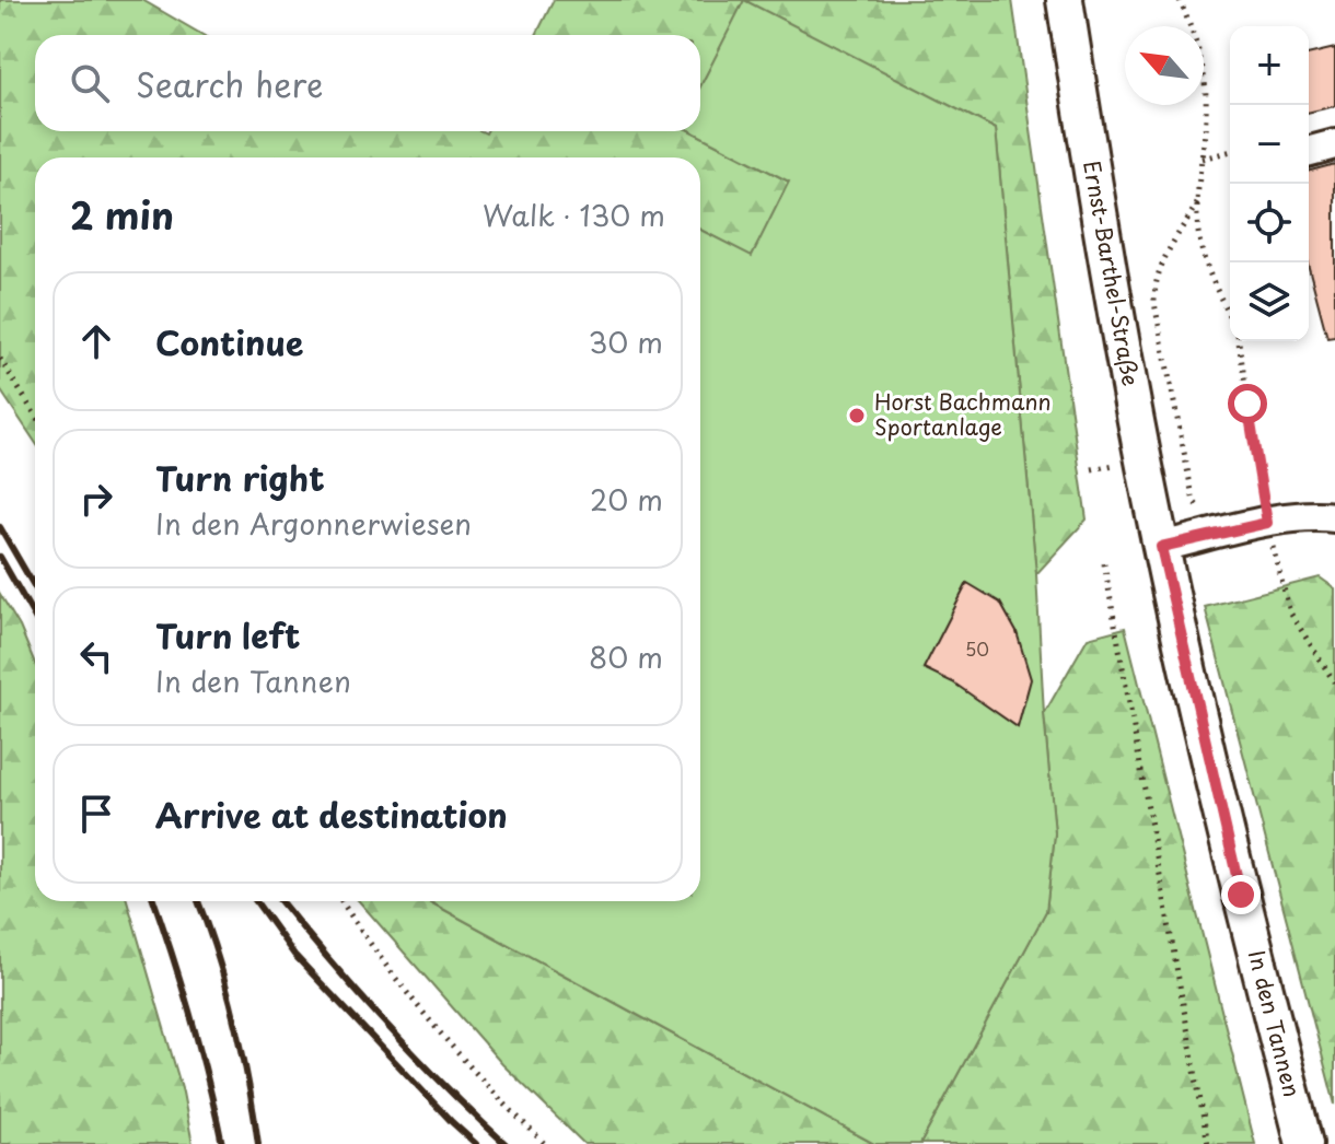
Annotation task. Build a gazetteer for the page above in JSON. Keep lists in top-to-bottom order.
{
  "streets": {
    "street": ["Ernst-Barthel-Straße", "In den Tannen"]
  },
  "crossings": [
    ["Ernst-Barthel-Straße", "In den Tannen"]
  ],
  "places": ["Horst Bachmann Sportanlage"],
  "house_numbers": ["50"],
  "north": "top left",
  "page": {
    "map_buttons": ["+", "−"],
    "search": "Search here",
    "heading": ["2 min", "Walk · 130 m"],
    "list": [
      ["Continue", "30 m"],
      ["Turn right", "In den Argonnerwiesen", "20 m"],
      ["Turn left", "In den Tannen", "80 m"],
      "Arrive at destination"
    ]
  }
}
